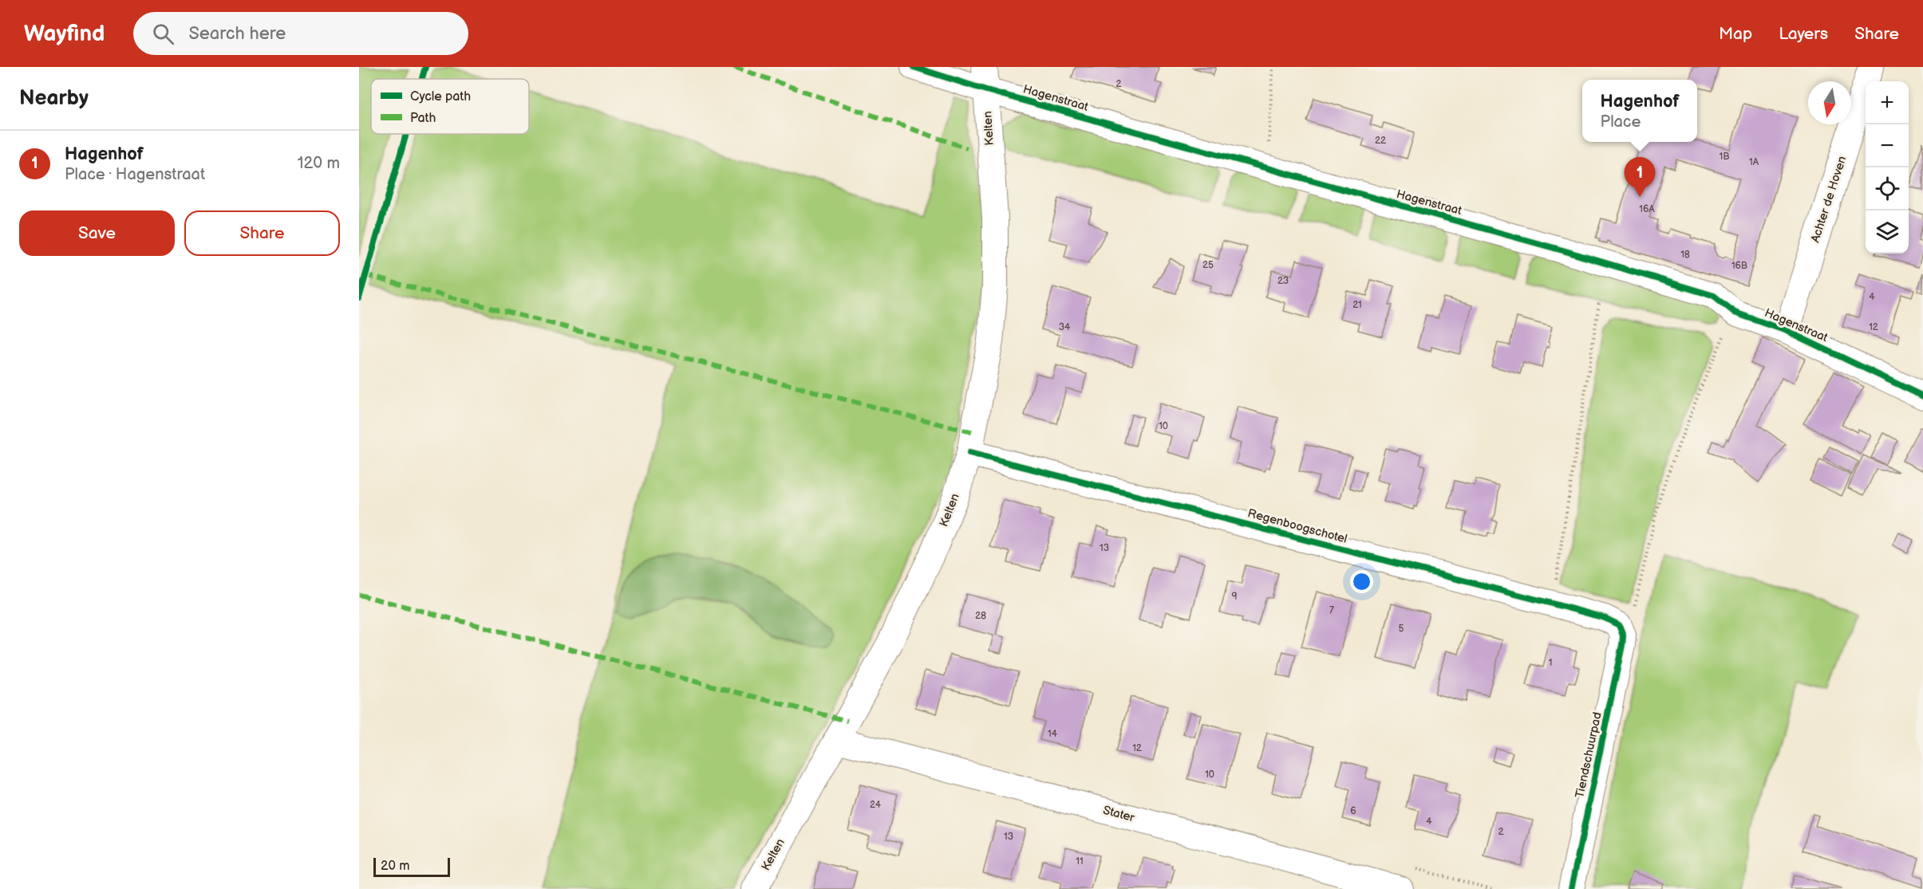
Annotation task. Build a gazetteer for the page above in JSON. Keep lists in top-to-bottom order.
{
  "streets": {
    "street": [
      "Hagenstraat",
      "Kelten",
      "Achter de Hoven",
      "Regenboogschotel",
      "Tiendschuurpad",
      "Stater"
    ]
  },
  "crossings": [
    ["Hagenstraat", "Kelten"],
    ["Hagenstraat", "Achter de Hoven"],
    ["Kelten", "Regenboogschotel"],
    ["Kelten", "Stater"],
    ["Regenboogschotel", "Tiendschuurpad"]
  ],
  "house_numbers": [
    "2",
    "22",
    "1B",
    "1A",
    "16A",
    "18",
    "25",
    "16B",
    "23",
    "4",
    "21",
    "34",
    "12",
    "10",
    "13",
    "9",
    "7",
    "28",
    "5",
    "1",
    "14",
    "12",
    "10",
    "24",
    "6",
    "4",
    "2",
    "13",
    "11"
  ],
  "legend": ["Cycle path", "Path"],
  "scale_bar": "20 m",
  "north": "bottom",
  "page": {
    "header": "Wayfind",
    "search": "Search here",
    "nav": ["Map", "Layers", "Share"],
    "heading": "Nearby",
    "popup": ["Hagenhof", "Place"],
    "map_buttons": ["+", "−"],
    "list": [
      {
        "mark": "1",
        "name": "Hagenhof",
        "note": "Place · Hagenstraat",
        "value": "120 m"
      }
    ],
    "pins": "1",
    "buttons": ["Save", "Share"],
    "scale": "20 m"
  }
}
